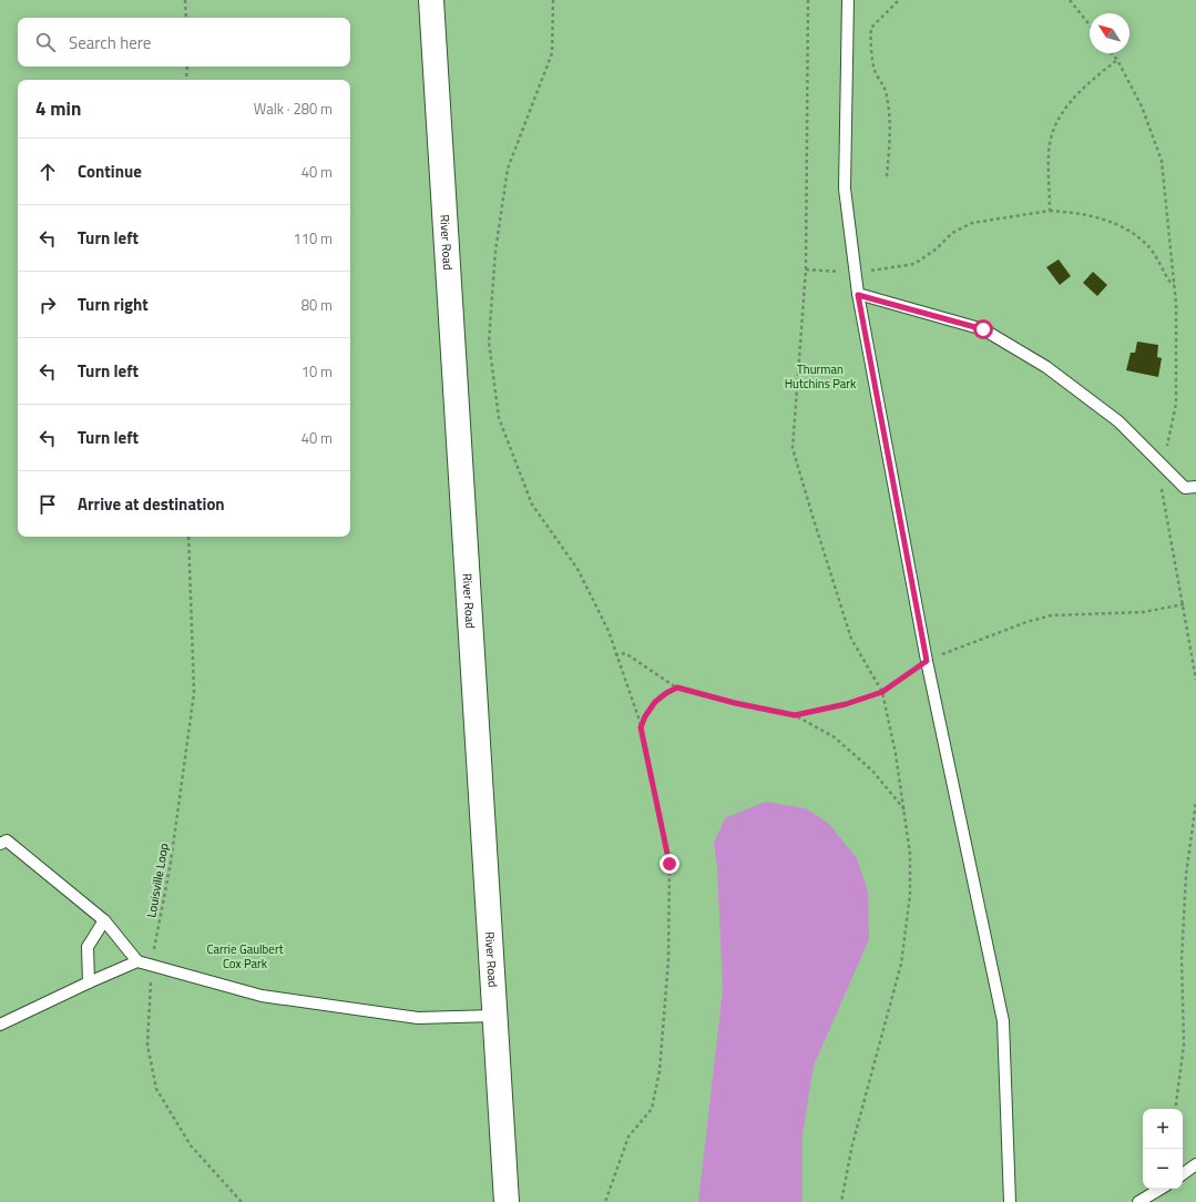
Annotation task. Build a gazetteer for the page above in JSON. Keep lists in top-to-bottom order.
{
  "streets": {
    "street": ["River Road"],
    "path": ["Louisville Loop"]
  },
  "parks": ["Thurman Hutchins Park", "Carrie Gaulbert Cox Park"],
  "north": "top left",
  "page": {
    "search": "Search here",
    "heading": ["4 min", "Walk · 280 m"],
    "list": [
      ["Continue", "40 m"],
      ["Turn left", "110 m"],
      ["Turn right", "80 m"],
      ["Turn left", "10 m"],
      ["Turn left", "40 m"],
      "Arrive at destination"
    ],
    "map_buttons": ["+", "−"]
  }
}
